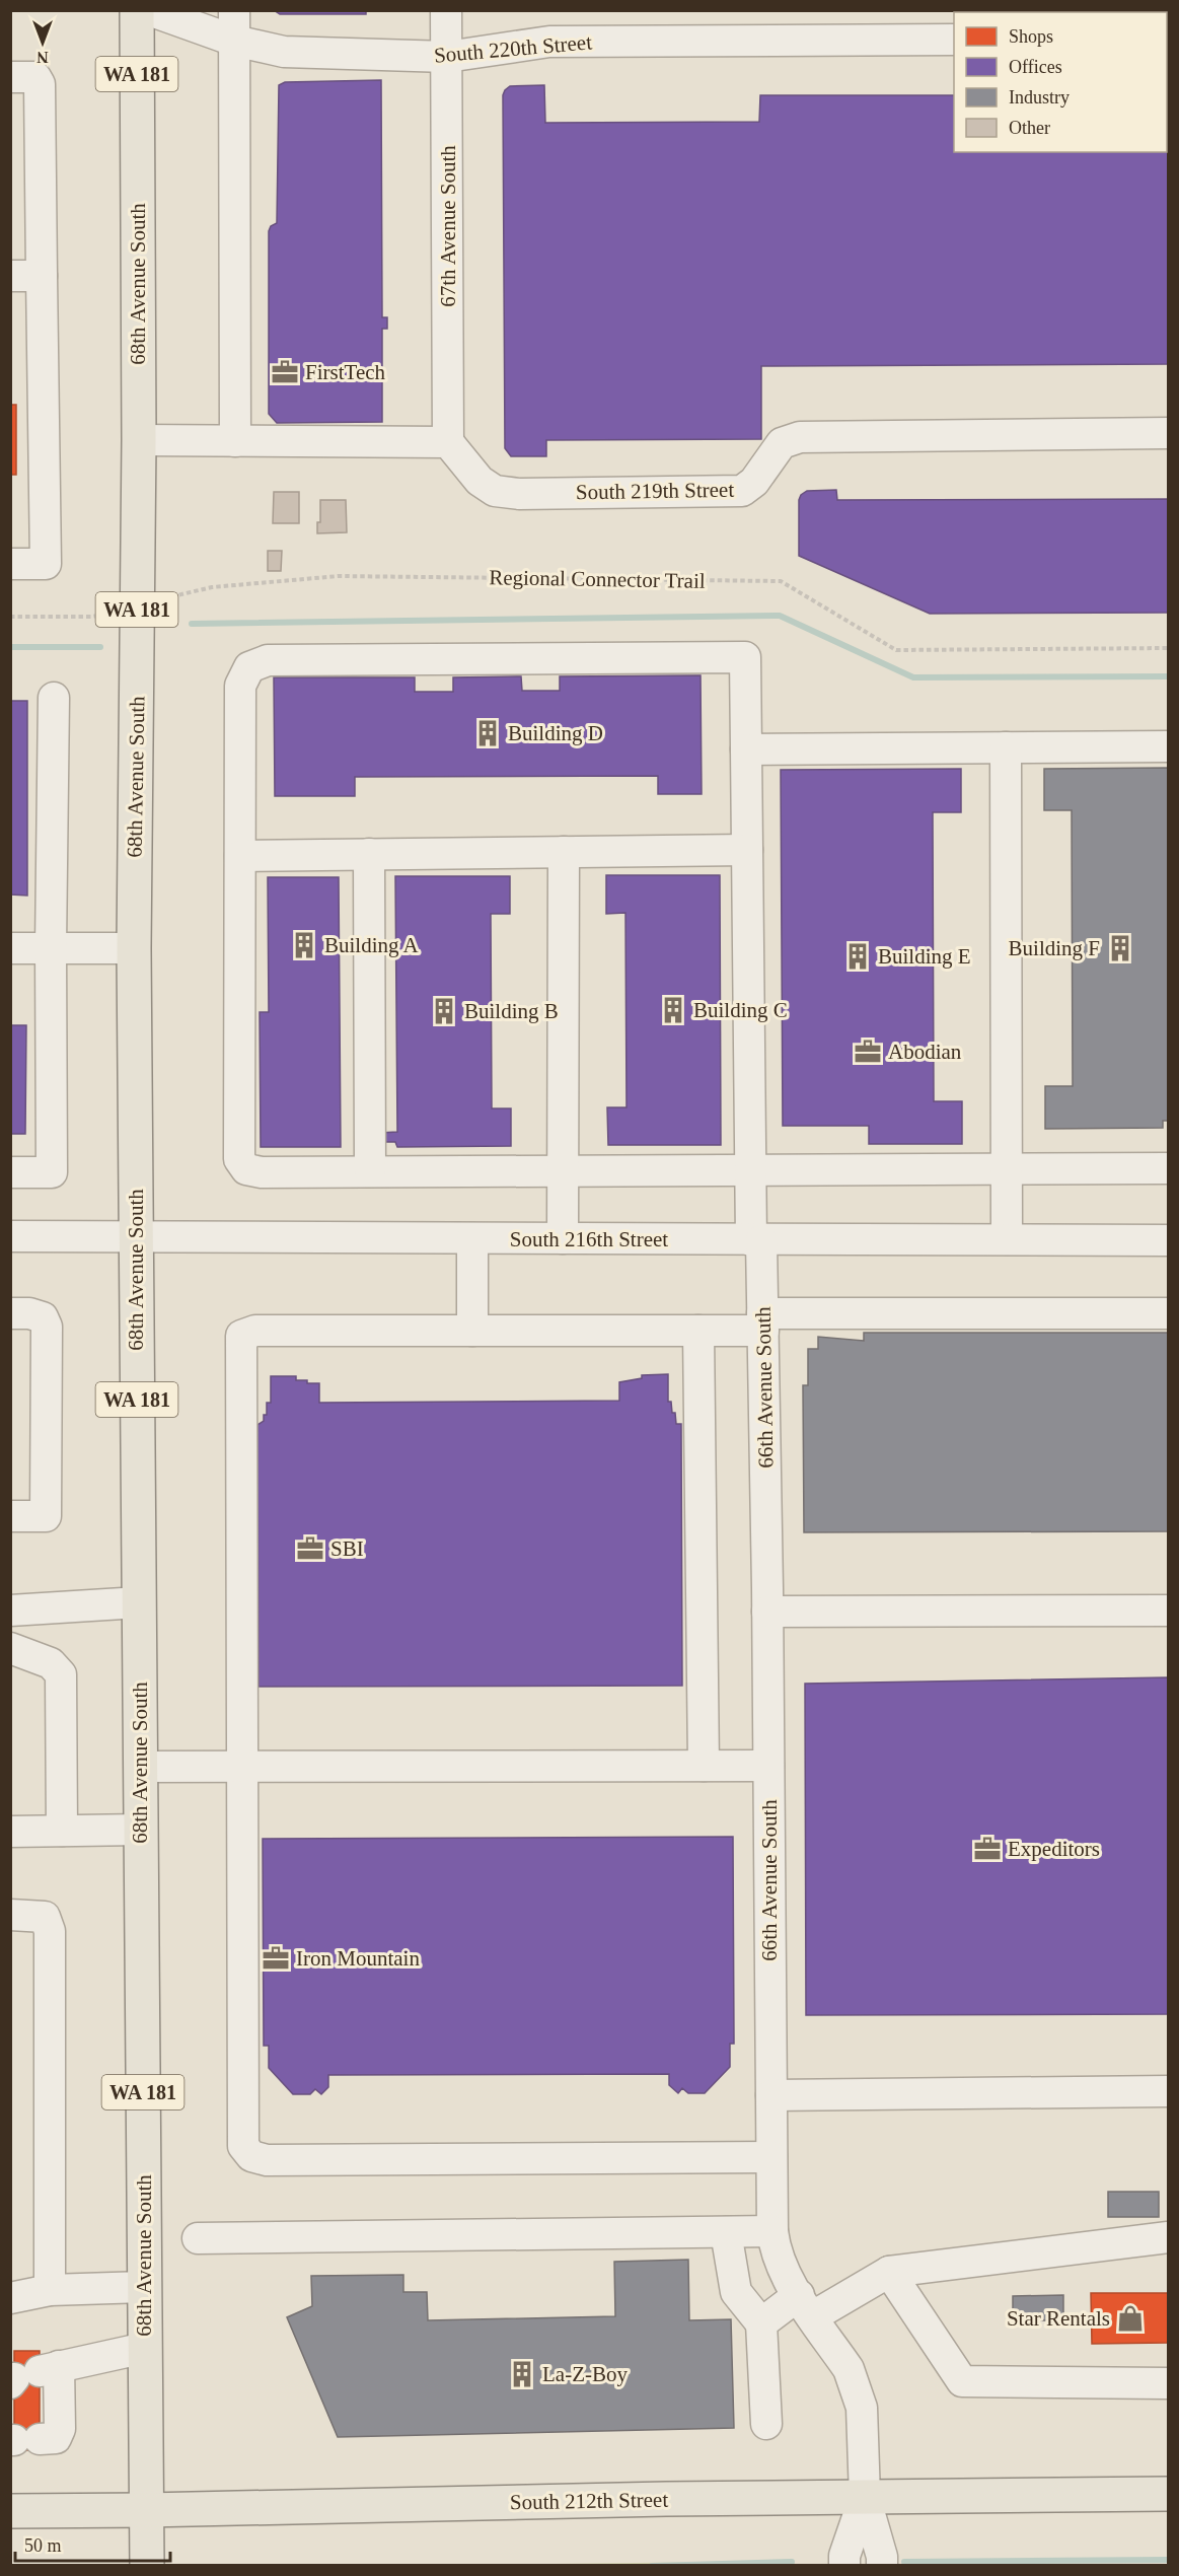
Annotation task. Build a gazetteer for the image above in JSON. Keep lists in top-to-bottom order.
{
  "streets": {
    "main road": ["WA 181", "68th Avenue South", "South 212th Street"],
    "street": [
      "South 220th Street",
      "67th Avenue South",
      "South 219th Street",
      "South 216th Street",
      "66th Avenue South"
    ],
    "path": ["Regional Connector Trail"]
  },
  "crossings": [
    ["South 220th Street", "67th Avenue South"],
    ["67th Avenue South", "South 219th Street"],
    ["68th Avenue South", "Regional Connector Trail"],
    ["68th Avenue South", "South 216th Street"],
    ["68th Avenue South", "South 212th Street"],
    ["South 216th Street", "66th Avenue South"],
    ["66th Avenue South", "South 212th Street"]
  ],
  "places": {
    "office": [
      "FirstTech",
      "Abodian",
      "SBI",
      "Expeditors",
      "Iron Mountain"
    ],
    "building": [
      "Building D",
      "Building A",
      "Building F",
      "Building E",
      "Building C",
      "Building B",
      "La-Z-Boy"
    ],
    "shop": ["Star Rentals"]
  },
  "legend": [
    "Shops",
    "Offices",
    "Industry",
    "Other"
  ],
  "scale_bar": "50 m",
  "north": "bottom"
}
